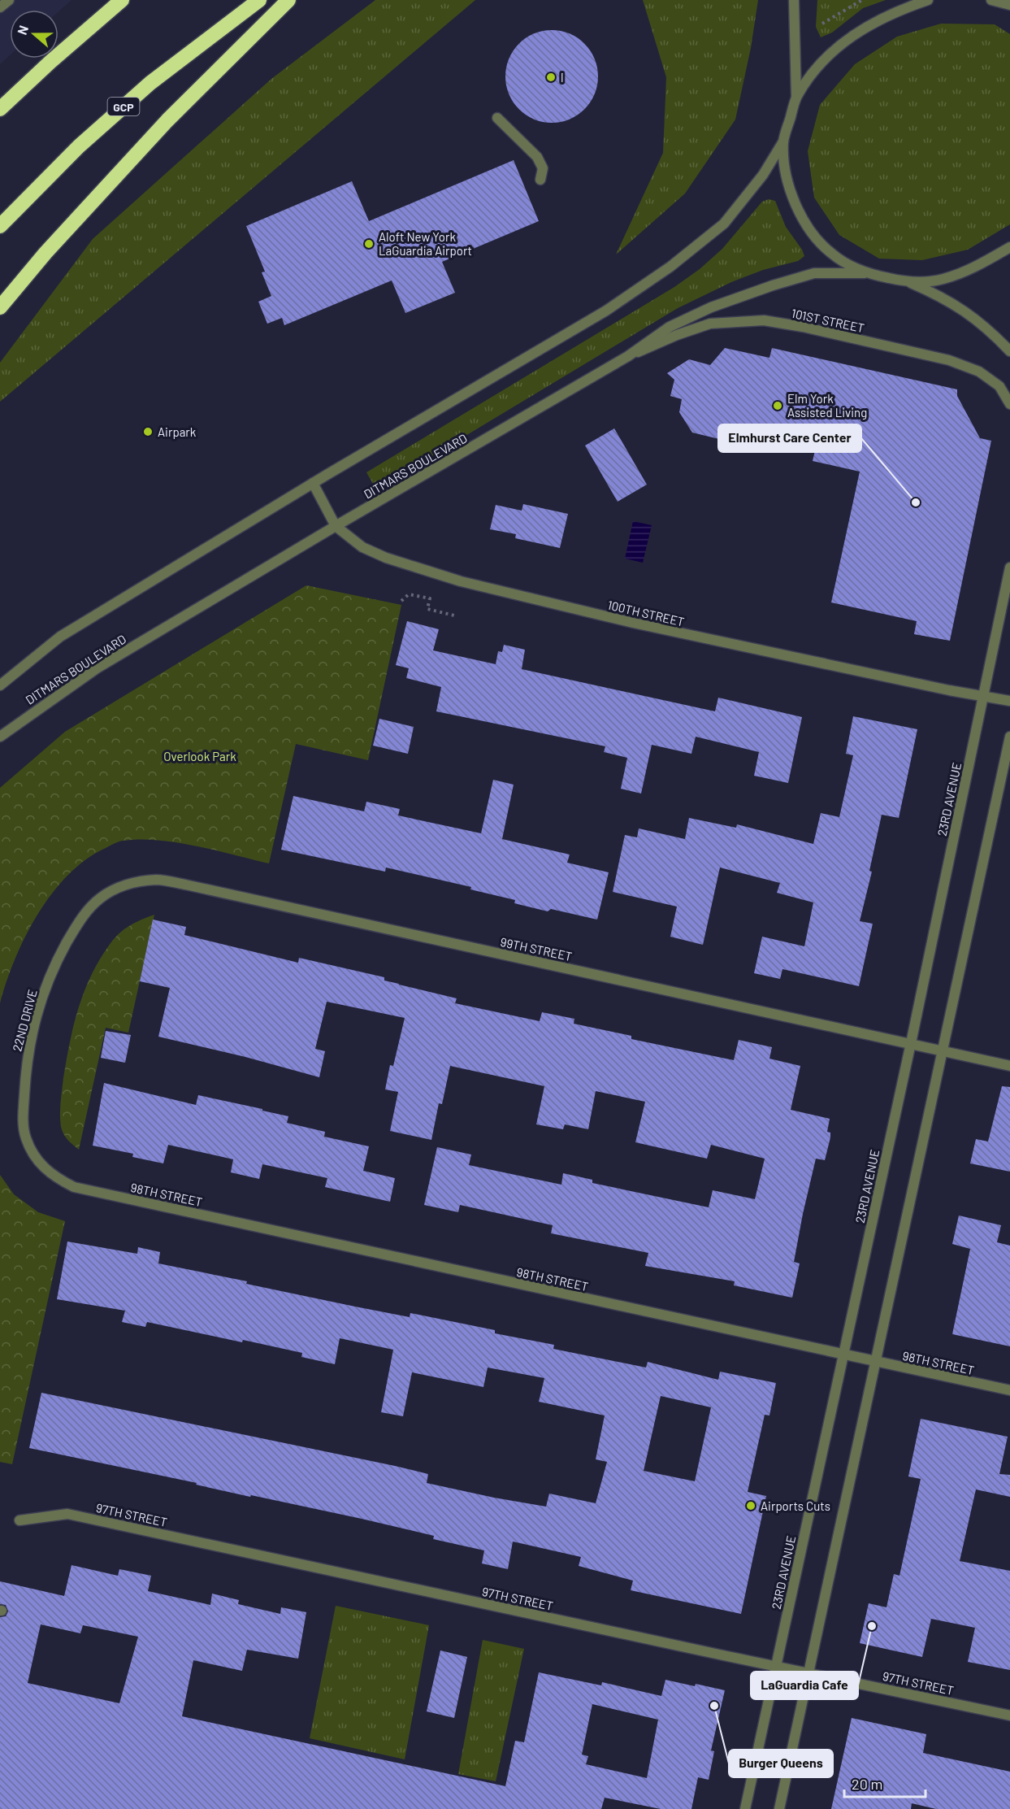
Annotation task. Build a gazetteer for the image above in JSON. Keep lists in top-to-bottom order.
{
  "streets": {
    "highway": ["GCP"],
    "street": [
      "101ST STREET",
      "DITMARS BOULEVARD",
      "100TH STREET",
      "23RD AVENUE",
      "99TH STREET",
      "22ND DRIVE",
      "98TH STREET",
      "97TH STREET"
    ]
  },
  "crossings": [
    ["101ST STREET", "DITMARS BOULEVARD"],
    ["DITMARS BOULEVARD", "100TH STREET"],
    ["100TH STREET", "23RD AVENUE"],
    ["23RD AVENUE", "99TH STREET"],
    ["23RD AVENUE", "98TH STREET"],
    ["23RD AVENUE", "97TH STREET"],
    ["99TH STREET", "22ND DRIVE"],
    ["22ND DRIVE", "98TH STREET"]
  ],
  "parks": ["Overlook Park"],
  "places": [
    "l",
    "Aloft New York LaGuardia Airport",
    "Elm York Assisted Living",
    "Airpark",
    "Elmhurst Care Center",
    "Airports Cuts",
    "LaGuardia Cafe",
    "Burger Queens"
  ],
  "scale_bar": "20 m",
  "north": "left"
}
